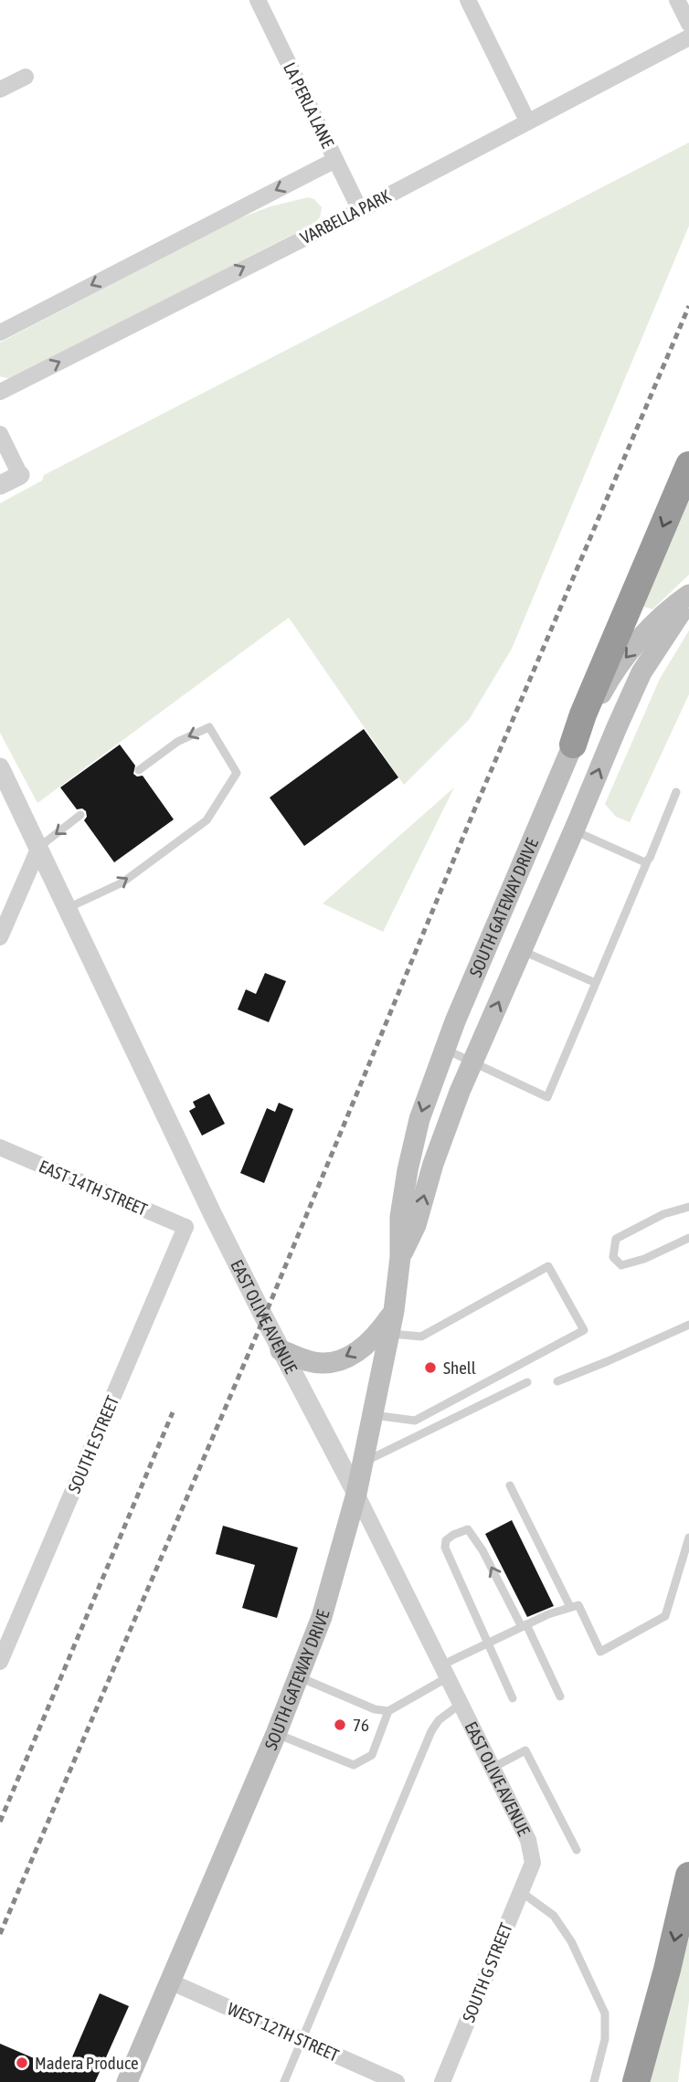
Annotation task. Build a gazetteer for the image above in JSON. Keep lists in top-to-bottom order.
{
  "streets": {
    "main road": ["SOUTH GATEWAY DRIVE"],
    "street": [
      "LA PERLA LANE",
      "VARBELLA PARK",
      "EAST 14TH STREET",
      "EAST OLIVE AVENUE",
      "SOUTH E STREET",
      "SOUTH G STREET",
      "WEST 12TH STREET"
    ]
  },
  "crossings": [
    ["LA PERLA LANE", "VARBELLA PARK"],
    ["SOUTH GATEWAY DRIVE", "EAST OLIVE AVENUE"],
    ["SOUTH GATEWAY DRIVE", "WEST 12TH STREET"],
    ["EAST 14TH STREET", "SOUTH E STREET"],
    ["EAST OLIVE AVENUE", "SOUTH G STREET"]
  ],
  "places": ["Shell", "76", "Madera Produce"]
}
